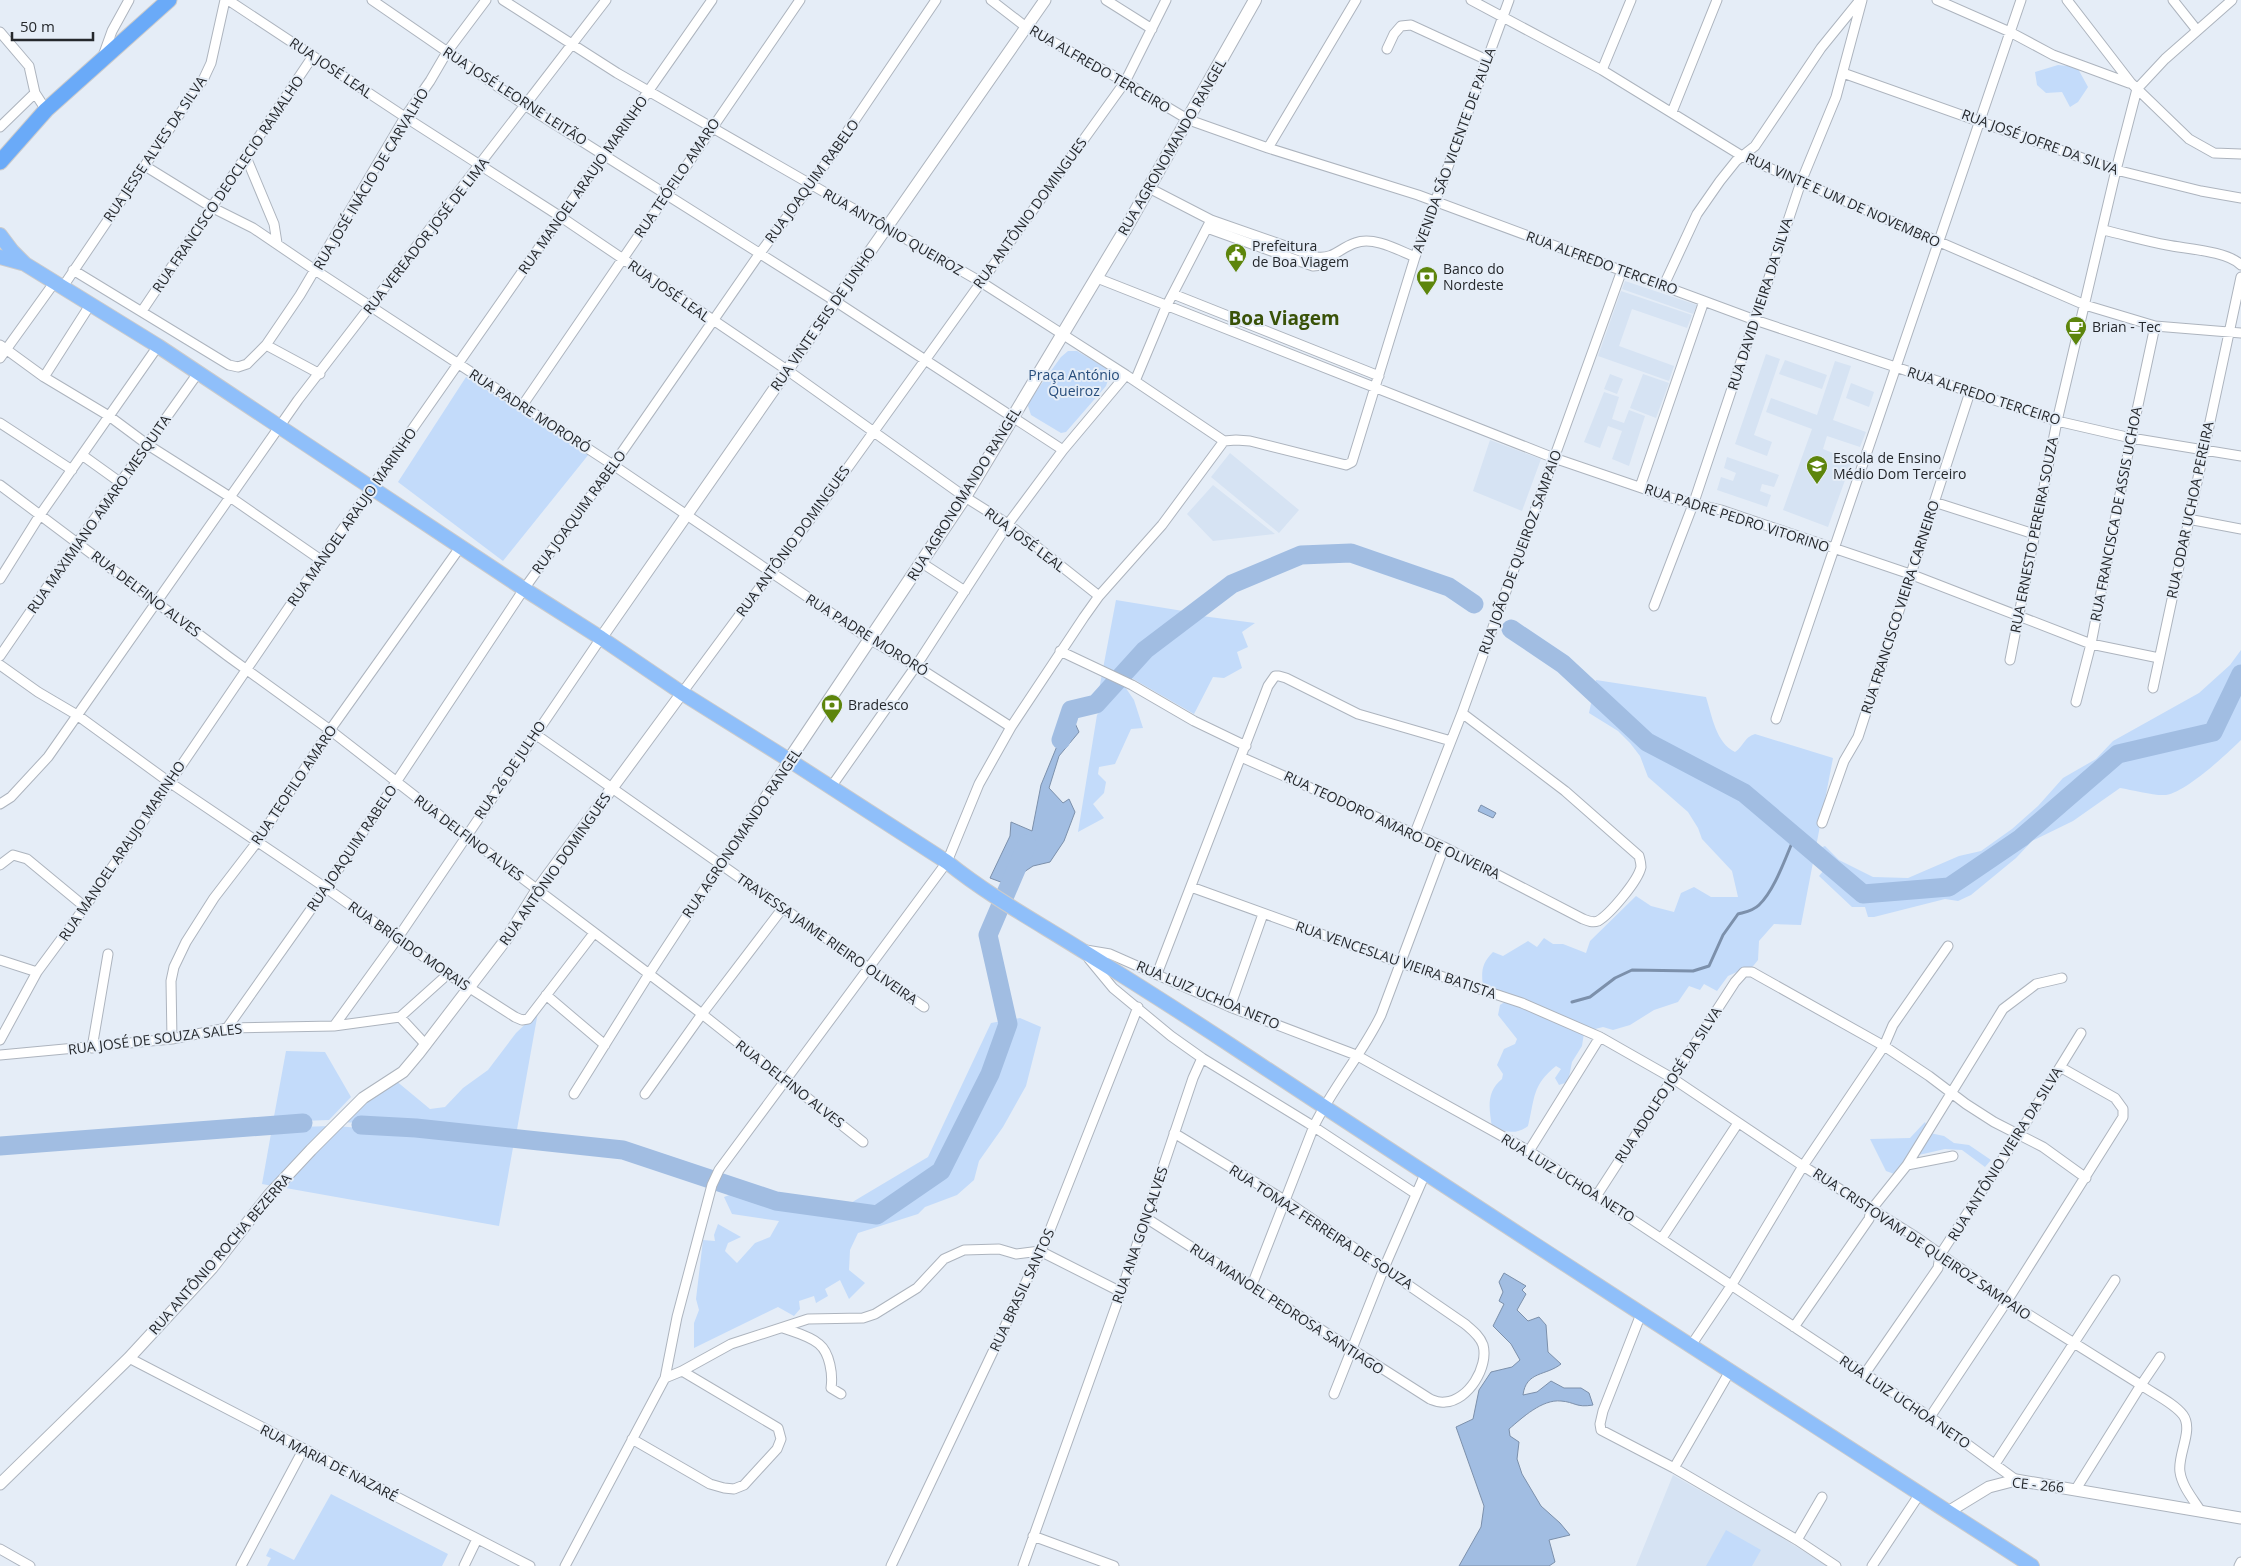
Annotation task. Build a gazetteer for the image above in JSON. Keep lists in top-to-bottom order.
{
  "streets": {
    "main road": ["RUA AGRONOMANDO RANGEL"],
    "street": [
      "RUA JOSÉ LEAL",
      "RUA ALFREDO TERCEIRO",
      "RUA JOSÉ LEORNE LEITÃO",
      "RUA JOSÉ JOFRE DA SILVA",
      "RUA JESSE ALVES DA SILVA",
      "AVENIDA SÃO VICENTE DE PAULA",
      "RUA TEÓFILO AMARO",
      "RUA JOSÉ INÁCIO DE CARVALHO",
      "RUA JOAQUIM RABELO",
      "RUA FRANCISCO DEOCLECIO RAMALHO",
      "RUA MANOEL ARAUJO MARINHO",
      "RUA VINTE E UM DE NOVEMBRO",
      "RUA ANTÔNIO DOMINGUES",
      "RUA ANTÔNIO QUEIROZ",
      "RUA VEREADOR JOSÉ DE LIMA",
      "RUA DAVID VIEIRA DA SILVA",
      "RUA VINTE SEIS DE JUNHO",
      "RUA PADRE MORORÓ",
      "RUA ODAR UCHOA PEREIRA",
      "RUA MAXIMIANO AMARO MESQUITA",
      "RUA FRANCISCA DE ASSIS UCHOA",
      "RUA PADRE PEDRO VITORINO",
      "RUA ERNESTO PEREIRA SOUZA",
      "RUA JOÃO DE QUEIROZ SAMPAIO",
      "RUA DELFINO ALVES",
      "RUA FRANCISCO VIEIRA CARNEIRO",
      "RUA 26 DE JULHO",
      "RUA TEOFILO AMARO",
      "RUA TEODORO AMARO DE OLIVEIRA",
      "TRAVESSA JAIME RIEIRO OLIVEIRA",
      "RUA BRÍGIDO MORAIS",
      "RUA VENCESLAU VIEIRA BATISTA",
      "RUA LUIZ UCHOA NETO",
      "RUA JOSÉ DE SOUZA SALES",
      "RUA ADOLFO JOSÉ DA SILVA",
      "RUA ANTÔNIO VIEIRA DA SILVA",
      "RUA TOMAZ FERREIRA DE SOUZA",
      "RUA ANA GONÇALVES",
      "RUA CRISTOVAM DE QUEIROZ SAMPAIO",
      "RUA ANTÔNIO ROCHA BEZERRA",
      "RUA BRASIL SANTOS",
      "RUA MANOEL PEDROSA SANTIAGO",
      "RUA MARIA DE NAZARÉ",
      "CE - 266"
    ]
  },
  "crossings": [
    ["RUA JOSÉ LEAL", "RUA AGRONOMANDO RANGEL"],
    ["RUA JOSÉ LEAL", "RUA JESSE ALVES DA SILVA"],
    ["RUA JOSÉ LEAL", "RUA TEÓFILO AMARO"],
    ["RUA JOSÉ LEAL", "RUA JOSÉ INÁCIO DE CARVALHO"],
    ["RUA JOSÉ LEAL", "RUA JOAQUIM RABELO"],
    ["RUA JOSÉ LEAL", "RUA FRANCISCO DEOCLECIO RAMALHO"],
    ["RUA JOSÉ LEAL", "RUA MANOEL ARAUJO MARINHO"],
    ["RUA JOSÉ LEAL", "RUA ANTÔNIO DOMINGUES"],
    ["RUA JOSÉ LEAL", "RUA VEREADOR JOSÉ DE LIMA"],
    ["RUA JOSÉ LEAL", "RUA VINTE SEIS DE JUNHO"],
    ["RUA ALFREDO TERCEIRO", "RUA AGRONOMANDO RANGEL"],
    ["RUA ALFREDO TERCEIRO", "AVENIDA SÃO VICENTE DE PAULA"],
    ["RUA ALFREDO TERCEIRO", "RUA ANTÔNIO DOMINGUES"],
    ["RUA ALFREDO TERCEIRO", "RUA DAVID VIEIRA DA SILVA"],
    ["RUA ALFREDO TERCEIRO", "RUA VINTE SEIS DE JUNHO"],
    ["RUA ALFREDO TERCEIRO", "RUA ODAR UCHOA PEREIRA"],
    ["RUA ALFREDO TERCEIRO", "RUA FRANCISCA DE ASSIS UCHOA"],
    ["RUA ALFREDO TERCEIRO", "RUA ERNESTO PEREIRA SOUZA"],
    ["RUA ALFREDO TERCEIRO", "RUA JOÃO DE QUEIROZ SAMPAIO"],
    ["RUA ALFREDO TERCEIRO", "RUA FRANCISCO VIEIRA CARNEIRO"],
    ["RUA JOSÉ LEORNE LEITÃO", "RUA AGRONOMANDO RANGEL"],
    ["RUA JOSÉ LEORNE LEITÃO", "RUA TEÓFILO AMARO"],
    ["RUA JOSÉ LEORNE LEITÃO", "RUA JOSÉ INÁCIO DE CARVALHO"],
    ["RUA JOSÉ LEORNE LEITÃO", "RUA JOAQUIM RABELO"],
    ["RUA JOSÉ LEORNE LEITÃO", "RUA MANOEL ARAUJO MARINHO"],
    ["RUA JOSÉ LEORNE LEITÃO", "RUA ANTÔNIO DOMINGUES"],
    ["RUA JOSÉ LEORNE LEITÃO", "RUA VEREADOR JOSÉ DE LIMA"],
    ["RUA JOSÉ LEORNE LEITÃO", "RUA VINTE SEIS DE JUNHO"],
    ["RUA JOSÉ JOFRE DA SILVA", "RUA DAVID VIEIRA DA SILVA"],
    ["RUA JOSÉ JOFRE DA SILVA", "RUA ERNESTO PEREIRA SOUZA"],
    ["RUA AGRONOMANDO RANGEL", "RUA ANTÔNIO QUEIROZ"],
    ["RUA AGRONOMANDO RANGEL", "RUA PADRE MORORÓ"],
    ["RUA AGRONOMANDO RANGEL", "RUA PADRE PEDRO VITORINO"],
    ["RUA AGRONOMANDO RANGEL", "RUA DELFINO ALVES"],
    ["RUA AGRONOMANDO RANGEL", "TRAVESSA JAIME RIEIRO OLIVEIRA"],
    ["RUA JESSE ALVES DA SILVA", "RUA PADRE MORORÓ"],
    ["AVENIDA SÃO VICENTE DE PAULA", "RUA VINTE E UM DE NOVEMBRO"],
    ["AVENIDA SÃO VICENTE DE PAULA", "RUA PADRE PEDRO VITORINO"],
    ["RUA TEÓFILO AMARO", "RUA ANTÔNIO QUEIROZ"],
    ["RUA TEÓFILO AMARO", "RUA PADRE MORORÓ"],
    ["RUA JOSÉ INÁCIO DE CARVALHO", "RUA FRANCISCO DEOCLECIO RAMALHO"],
    ["RUA JOSÉ INÁCIO DE CARVALHO", "RUA PADRE MORORÓ"],
    ["RUA JOAQUIM RABELO", "RUA ANTÔNIO QUEIROZ"],
    ["RUA JOAQUIM RABELO", "RUA PADRE MORORÓ"],
    ["RUA JOAQUIM RABELO", "RUA DELFINO ALVES"],
    ["RUA JOAQUIM RABELO", "RUA BRÍGIDO MORAIS"],
    ["RUA JOAQUIM RABELO", "RUA JOSÉ DE SOUZA SALES"],
    ["RUA FRANCISCO DEOCLECIO RAMALHO", "RUA PADRE MORORÓ"],
    ["RUA MANOEL ARAUJO MARINHO", "RUA ANTÔNIO QUEIROZ"],
    ["RUA MANOEL ARAUJO MARINHO", "RUA PADRE MORORÓ"],
    ["RUA MANOEL ARAUJO MARINHO", "RUA DELFINO ALVES"],
    ["RUA MANOEL ARAUJO MARINHO", "RUA BRÍGIDO MORAIS"],
    ["RUA VINTE E UM DE NOVEMBRO", "RUA DAVID VIEIRA DA SILVA"],
    ["RUA VINTE E UM DE NOVEMBRO", "RUA ODAR UCHOA PEREIRA"],
    ["RUA VINTE E UM DE NOVEMBRO", "RUA FRANCISCA DE ASSIS UCHOA"],
    ["RUA VINTE E UM DE NOVEMBRO", "RUA ERNESTO PEREIRA SOUZA"],
    ["RUA ANTÔNIO DOMINGUES", "RUA ANTÔNIO QUEIROZ"],
    ["RUA ANTÔNIO DOMINGUES", "RUA PADRE MORORÓ"],
    ["RUA ANTÔNIO DOMINGUES", "RUA DELFINO ALVES"],
    ["RUA ANTÔNIO DOMINGUES", "TRAVESSA JAIME RIEIRO OLIVEIRA"],
    ["RUA ANTÔNIO DOMINGUES", "RUA BRÍGIDO MORAIS"],
    ["RUA ANTÔNIO DOMINGUES", "RUA ANTÔNIO ROCHA BEZERRA"],
    ["RUA ANTÔNIO QUEIROZ", "RUA VEREADOR JOSÉ DE LIMA"],
    ["RUA ANTÔNIO QUEIROZ", "RUA VINTE SEIS DE JUNHO"],
    ["RUA VEREADOR JOSÉ DE LIMA", "RUA PADRE MORORÓ"],
    ["RUA VEREADOR JOSÉ DE LIMA", "RUA DELFINO ALVES"],
    ["RUA VEREADOR JOSÉ DE LIMA", "RUA BRÍGIDO MORAIS"],
    ["RUA DAVID VIEIRA DA SILVA", "RUA PADRE PEDRO VITORINO"],
    ["RUA VINTE SEIS DE JUNHO", "RUA PADRE MORORÓ"],
    ["RUA VINTE SEIS DE JUNHO", "RUA 26 DE JULHO"],
    ["RUA ODAR UCHOA PEREIRA", "RUA PADRE PEDRO VITORINO"],
    ["RUA MAXIMIANO AMARO MESQUITA", "RUA DELFINO ALVES"],
    ["RUA FRANCISCA DE ASSIS UCHOA", "RUA PADRE PEDRO VITORINO"],
    ["RUA PADRE PEDRO VITORINO", "RUA ERNESTO PEREIRA SOUZA"],
    ["RUA PADRE PEDRO VITORINO", "RUA JOÃO DE QUEIROZ SAMPAIO"],
    ["RUA PADRE PEDRO VITORINO", "RUA FRANCISCO VIEIRA CARNEIRO"],
    ["RUA JOÃO DE QUEIROZ SAMPAIO", "RUA TEODORO AMARO DE OLIVEIRA"],
    ["RUA DELFINO ALVES", "RUA 26 DE JULHO"],
    ["RUA DELFINO ALVES", "RUA TEOFILO AMARO"],
    ["RUA 26 DE JULHO", "TRAVESSA JAIME RIEIRO OLIVEIRA"],
    ["RUA 26 DE JULHO", "RUA BRÍGIDO MORAIS"],
    ["RUA 26 DE JULHO", "RUA JOSÉ DE SOUZA SALES"],
    ["RUA TEOFILO AMARO", "RUA BRÍGIDO MORAIS"],
    ["RUA TEOFILO AMARO", "RUA JOSÉ DE SOUZA SALES"],
    ["RUA VENCESLAU VIEIRA BATISTA", "RUA CRISTOVAM DE QUEIROZ SAMPAIO"],
    ["RUA LUIZ UCHOA NETO", "RUA ADOLFO JOSÉ DA SILVA"],
    ["RUA LUIZ UCHOA NETO", "RUA ANTÔNIO VIEIRA DA SILVA"],
    ["RUA LUIZ UCHOA NETO", "CE - 266"],
    ["RUA ADOLFO JOSÉ DA SILVA", "RUA CRISTOVAM DE QUEIROZ SAMPAIO"],
    ["RUA ANTÔNIO VIEIRA DA SILVA", "RUA CRISTOVAM DE QUEIROZ SAMPAIO"],
    ["RUA TOMAZ FERREIRA DE SOUZA", "RUA ANA GONÇALVES"],
    ["RUA TOMAZ FERREIRA DE SOUZA", "RUA MANOEL PEDROSA SANTIAGO"],
    ["RUA ANA GONÇALVES", "RUA MANOEL PEDROSA SANTIAGO"],
    ["RUA CRISTOVAM DE QUEIROZ SAMPAIO", "CE - 266"],
    ["RUA ANTÔNIO ROCHA BEZERRA", "RUA MARIA DE NAZARÉ"]
  ],
  "districts": ["Boa Viagem"],
  "parks": ["Praça António Queiroz"],
  "places": {
    "public building": ["Prefeitura de Boa Viagem"],
    "bank": ["Banco do Nordeste", "Bradesco"],
    "cafe": ["Brian - Tec"],
    "school or university": ["Escola de Ensino Médio Dom Terceiro"]
  },
  "scale_bar": "50 m"
}
